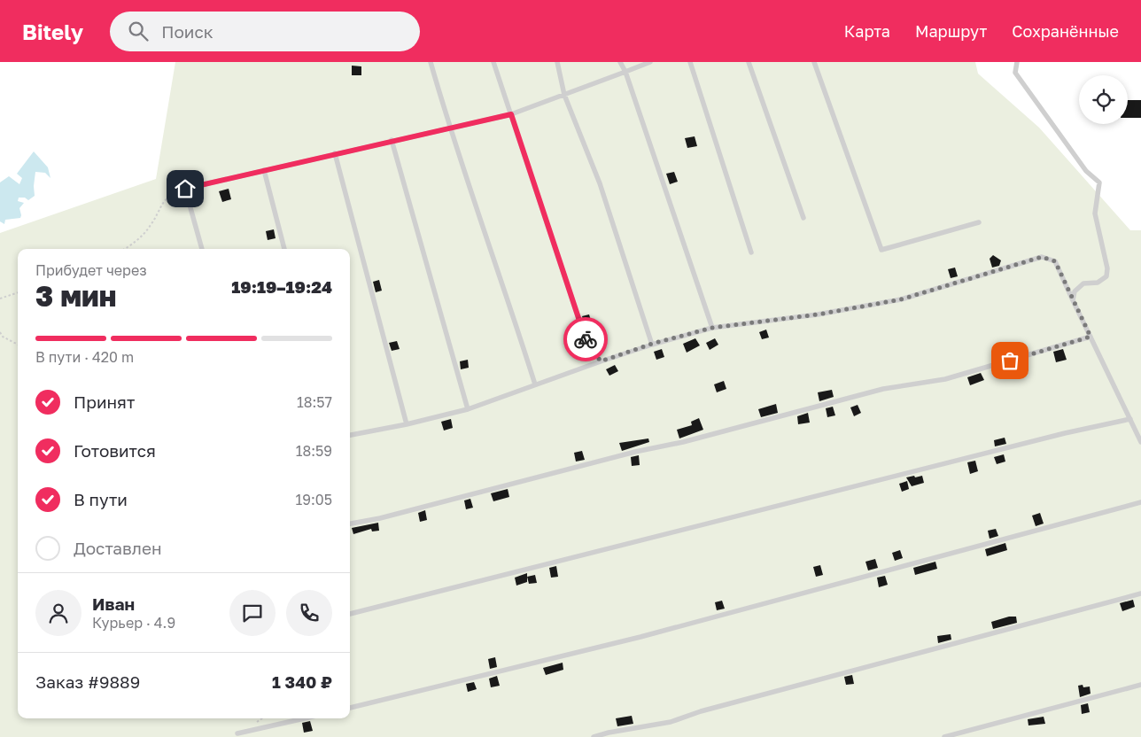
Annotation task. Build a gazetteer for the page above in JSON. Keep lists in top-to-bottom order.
{
  "page": {
    "header": "Bitely",
    "search": "Поиск",
    "nav": ["Карта", "Маршрут", "Сохранённые"],
    "heading": ["3 мин", "Прибудет через", "19:19–19:24"],
    "panel": [
      "Иван",
      "Курьер · 4.9",
      "Заказ #9889",
      "1 340 ₽"
    ],
    "bar": "В пути · 420 m",
    "list": [
      ["Принят", "18:57"],
      ["Готовится", "18:59"],
      ["В пути", "19:05"],
      "Доставлен"
    ]
  }
}
